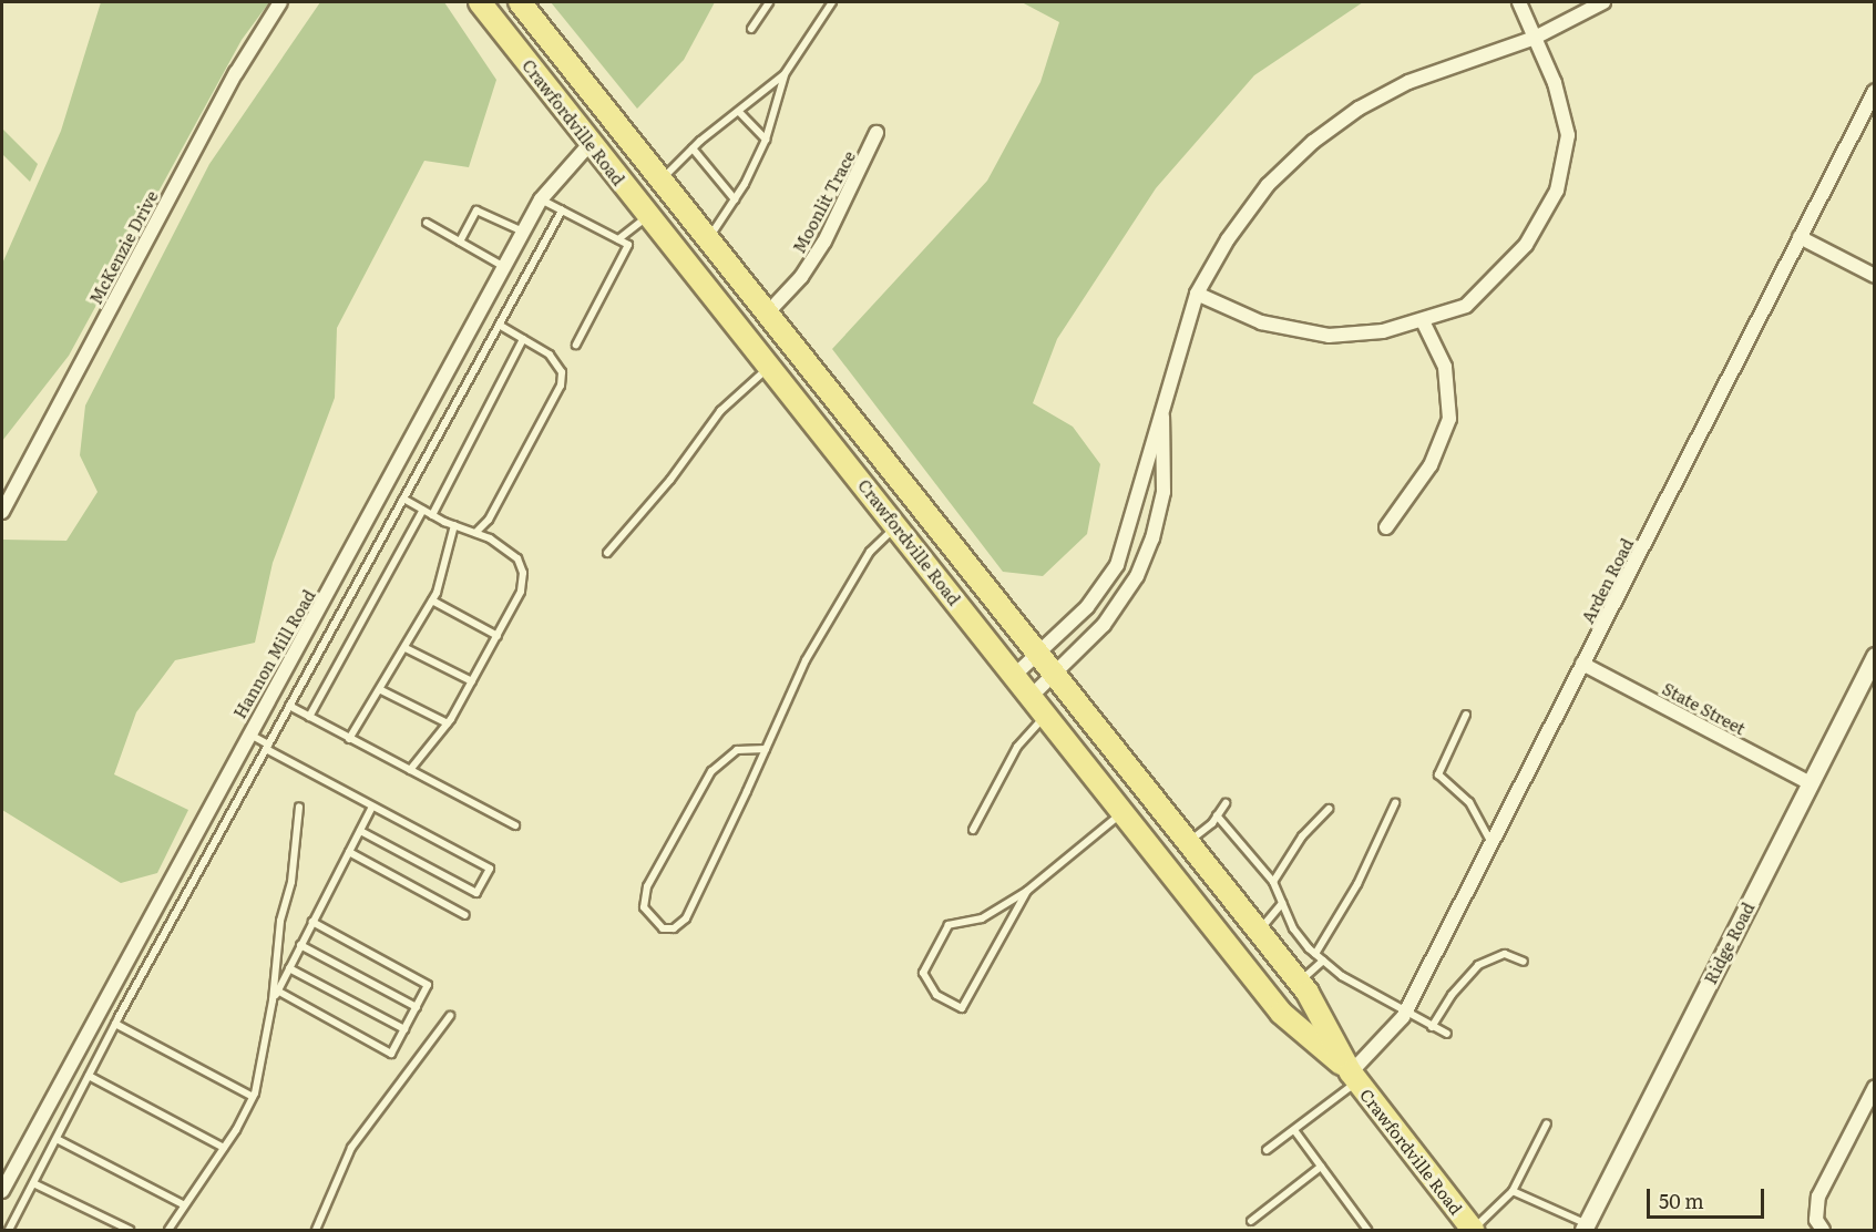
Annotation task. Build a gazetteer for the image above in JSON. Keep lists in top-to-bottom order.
{
  "streets": {
    "main road": ["Crawfordville Road"],
    "street": [
      "Moonlit Trace",
      "McKenzie Drive",
      "Arden Road",
      "Hannon Mill Road",
      "State Street",
      "Ridge Road"
    ]
  },
  "crossings": [
    ["Crawfordville Road", "Moonlit Trace"],
    ["Crawfordville Road", "Arden Road"],
    ["Crawfordville Road", "Hannon Mill Road"],
    ["Arden Road", "State Street"],
    ["State Street", "Ridge Road"]
  ],
  "scale_bar": "50 m"
}
